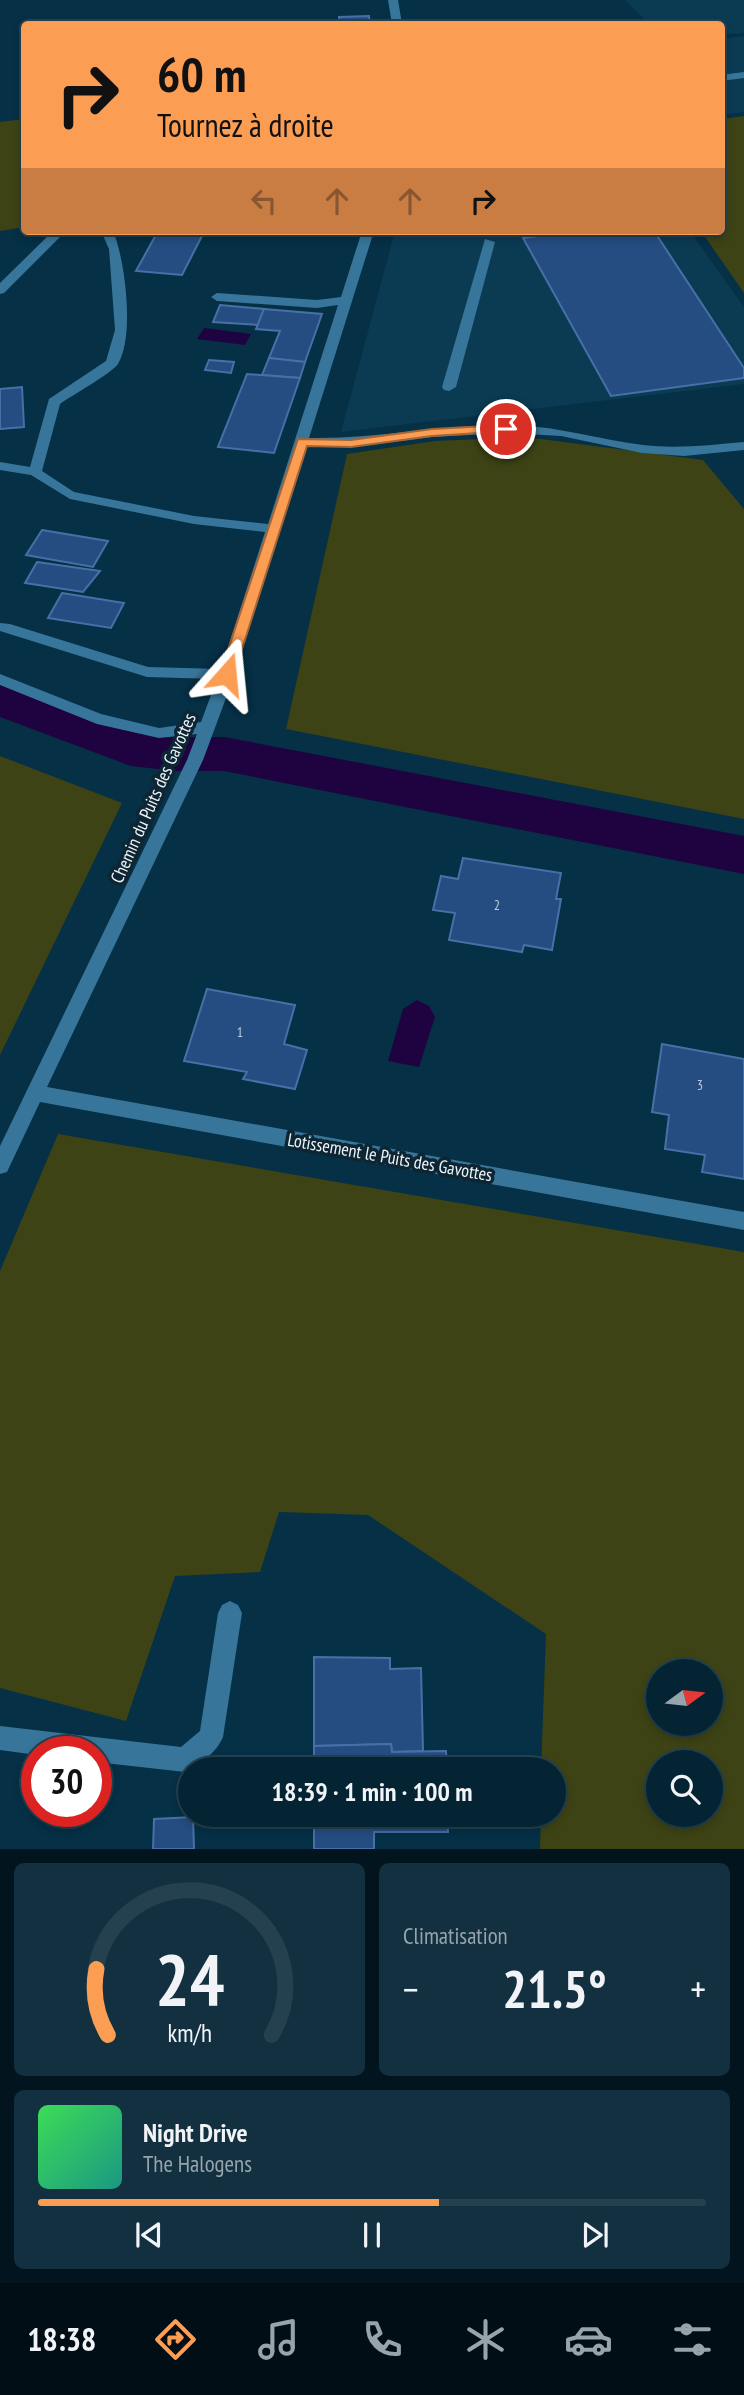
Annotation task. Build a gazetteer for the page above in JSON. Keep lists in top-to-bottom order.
{
  "streets": {
    "street": ["Chemin du Puits des Gavottes", "Lotissement le Puits des Gavottes"]
  },
  "crossings": [
    ["Chemin du Puits des Gavottes", "Lotissement le Puits des Gavottes"]
  ],
  "house_numbers": ["2", "1", "3"],
  "north": "right",
  "page": {
    "turn": ["60 m", "Tournez à droite"],
    "limit": "30",
    "trip": "18:39 · 1 min · 100 m",
    "tile": "Climatisation",
    "heat": ["−", "21.5°", "+"],
    "song": ["Night Drive", "The Halogens"],
    "tabs": "18:38",
    "gauge": ["24", "km/h"]
  }
}
